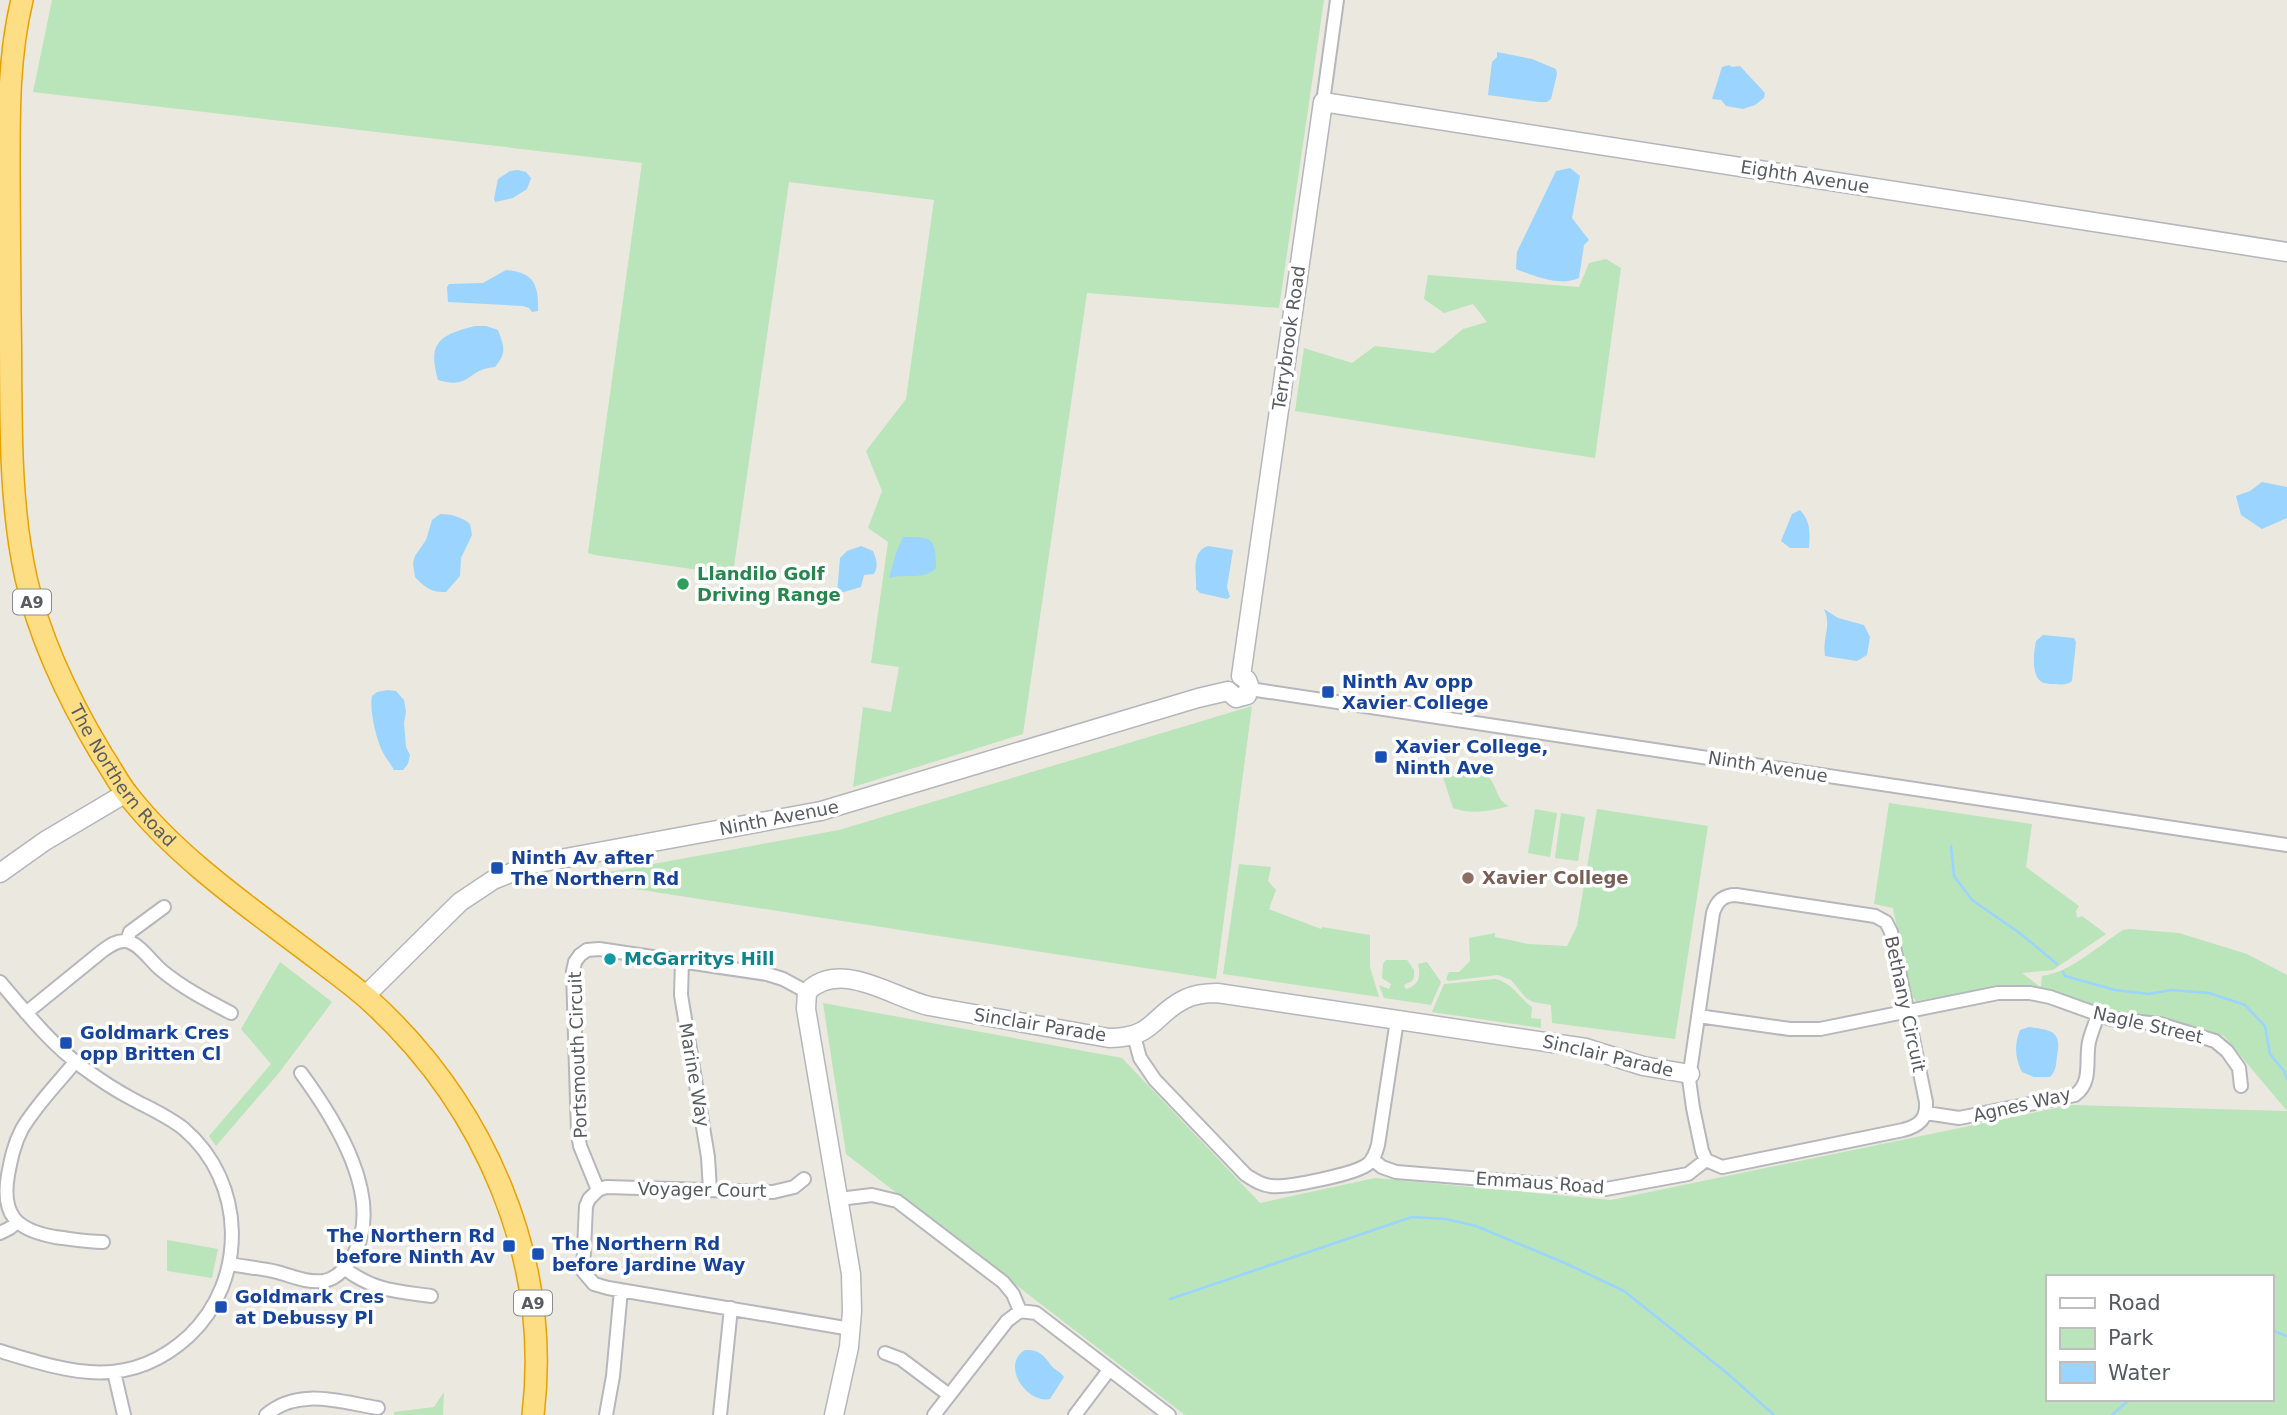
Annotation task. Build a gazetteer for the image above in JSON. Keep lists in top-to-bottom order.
{
  "streets": {
    "highway": ["A9", "The Northern Road"],
    "main road": [
      "Eighth Avenue",
      "Terrybrook Road",
      "Ninth Avenue",
      "Sinclair Parade"
    ],
    "street": [
      "Bethany Circuit",
      "Nagle Street",
      "Portsmouth Circuit",
      "Marine Way",
      "Agnes Way",
      "Emmaus Road",
      "Voyager Court"
    ]
  },
  "crossings": [
    ["Eighth Avenue", "Terrybrook Road"],
    ["Terrybrook Road", "Ninth Avenue"],
    ["Ninth Avenue", "The Northern Road"],
    ["Bethany Circuit", "Sinclair Parade"],
    ["Bethany Circuit", "Nagle Street"],
    ["Bethany Circuit", "Agnes Way"],
    ["Bethany Circuit", "Emmaus Road"],
    ["Sinclair Parade", "Portsmouth Circuit"],
    ["Nagle Street", "Agnes Way"],
    ["Portsmouth Circuit", "Marine Way"],
    ["Portsmouth Circuit", "Voyager Court"],
    ["Marine Way", "Voyager Court"]
  ],
  "places": {
    "other": ["Llandilo Golf Driving Range", "Xavier College", "McGarritys Hill"],
    "transit": [
      "Ninth Av opp Xavier College",
      "Xavier College, Ninth Ave",
      "Ninth Av after The Northern Rd",
      "Goldmark Cres opp Britten Cl",
      "The Northern Rd before Ninth Av",
      "The Northern Rd before Jardine Way",
      "Goldmark Cres at Debussy Pl"
    ]
  },
  "legend": ["Road", "Park", "Water"]
}
